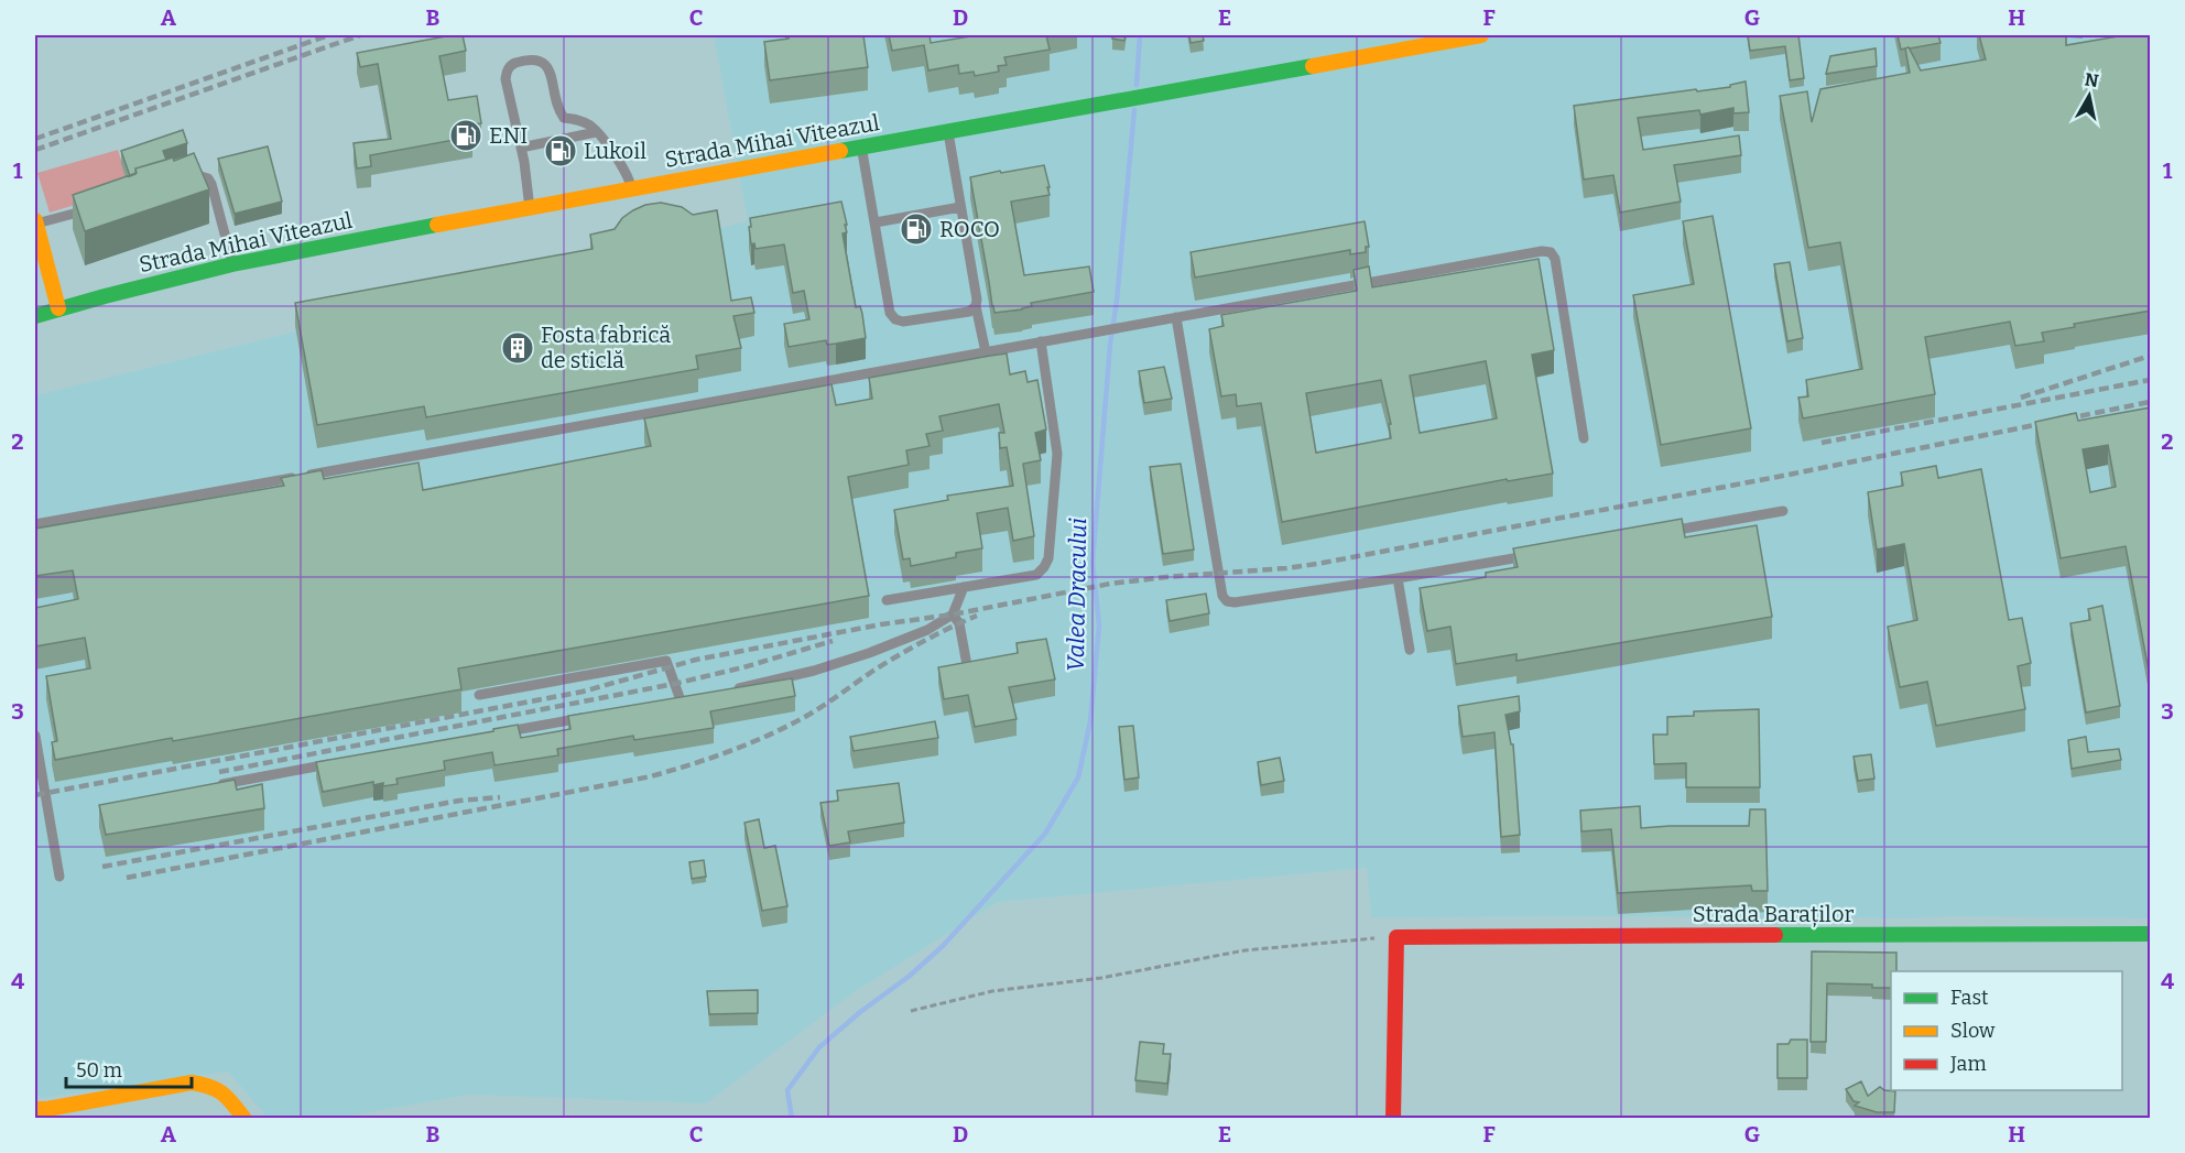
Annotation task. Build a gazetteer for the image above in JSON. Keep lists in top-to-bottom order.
{
  "streets": {
    "main road": ["Strada Mihai Viteazul", "Strada Baraților"]
  },
  "water": ["Valea Dracului"],
  "places": {
    "fuel station": ["ENI", "Lukoil", "ROCO"],
    "building": ["Fosta fabrică de sticlă"]
  },
  "legend": ["Fast", "Slow", "Jam"],
  "scale_bar": "50 m",
  "north": "top",
  "grid": {
    "columns": [
      "A",
      "B",
      "C",
      "D",
      "E",
      "F",
      "G",
      "H"
    ],
    "rows": [
      "1",
      "2",
      "3",
      "4"
    ]
  }
}
